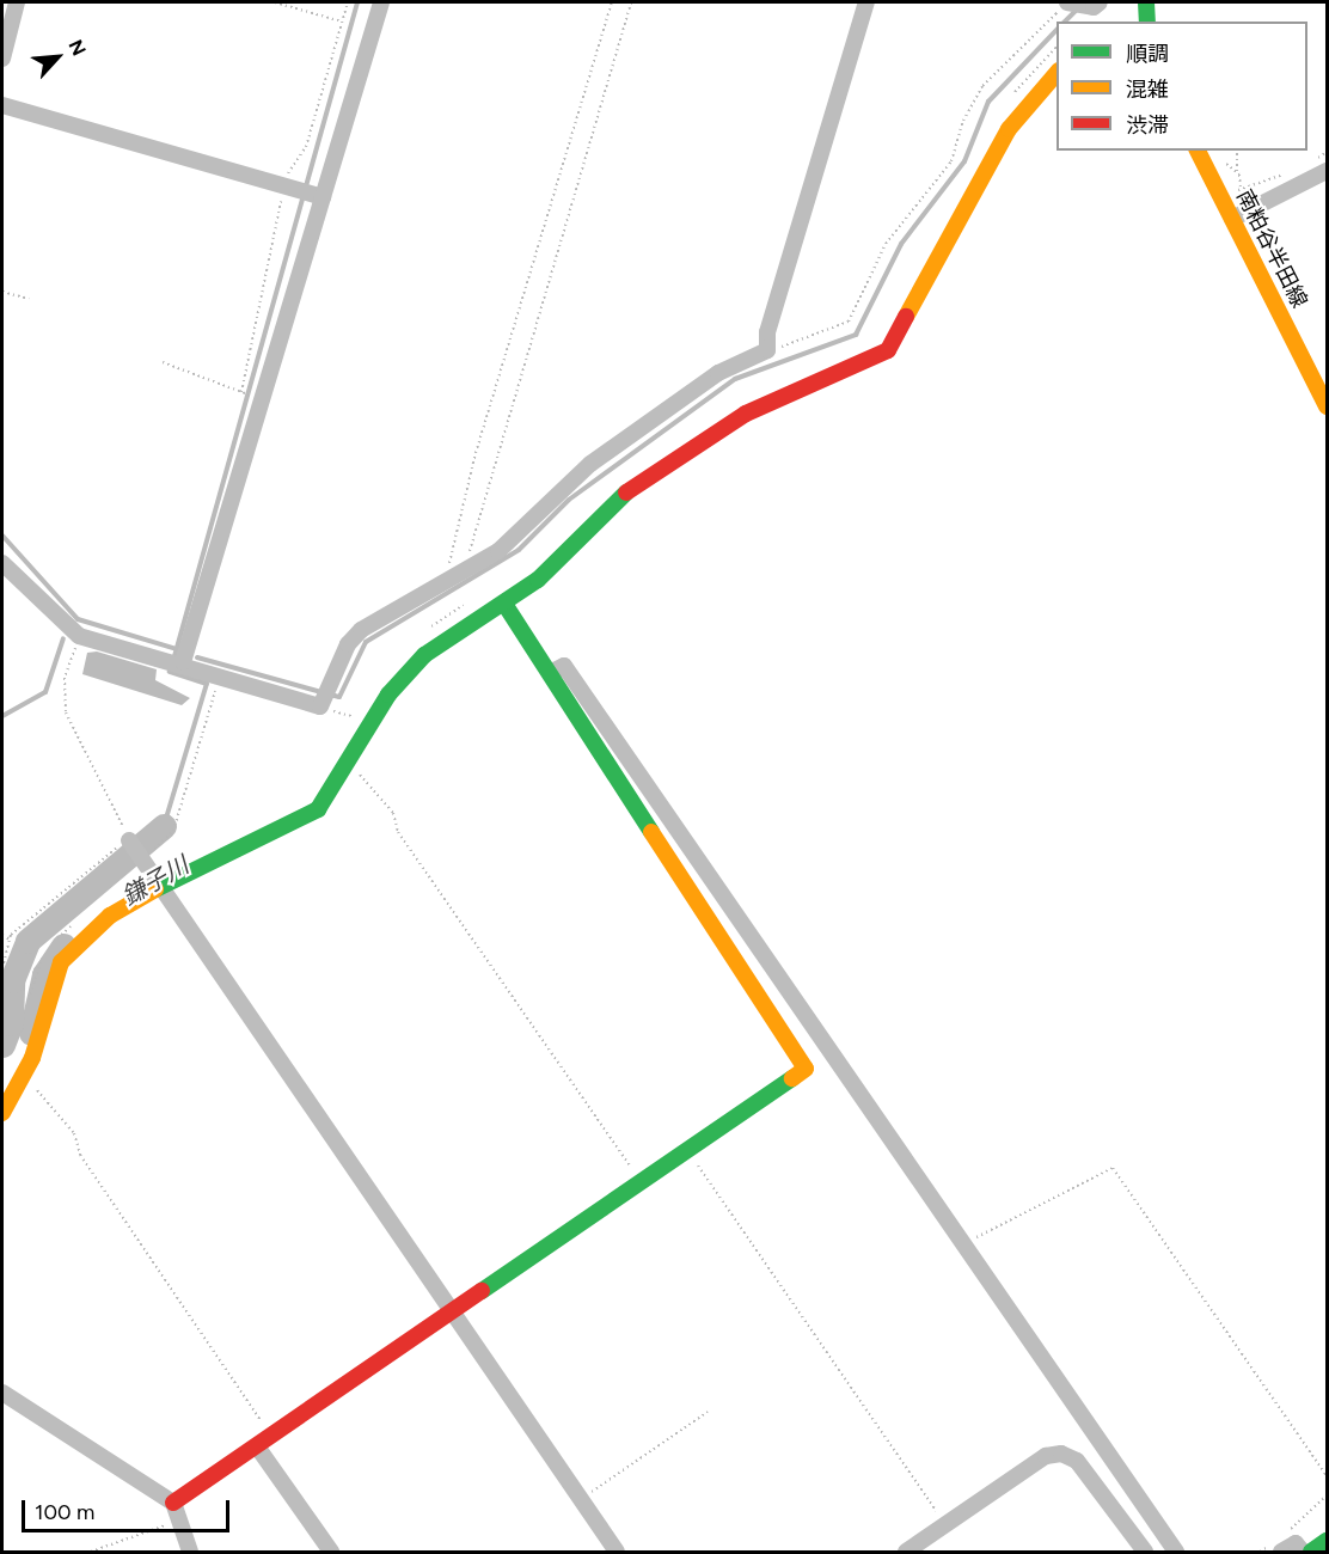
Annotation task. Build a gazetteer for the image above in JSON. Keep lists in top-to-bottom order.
{
  "streets": {
    "street": ["南粕谷半田線"]
  },
  "water": ["鎌子川"],
  "legend": ["順調", "混雑", "渋滞"],
  "scale_bar": "100 m",
  "north": "top right"
}
